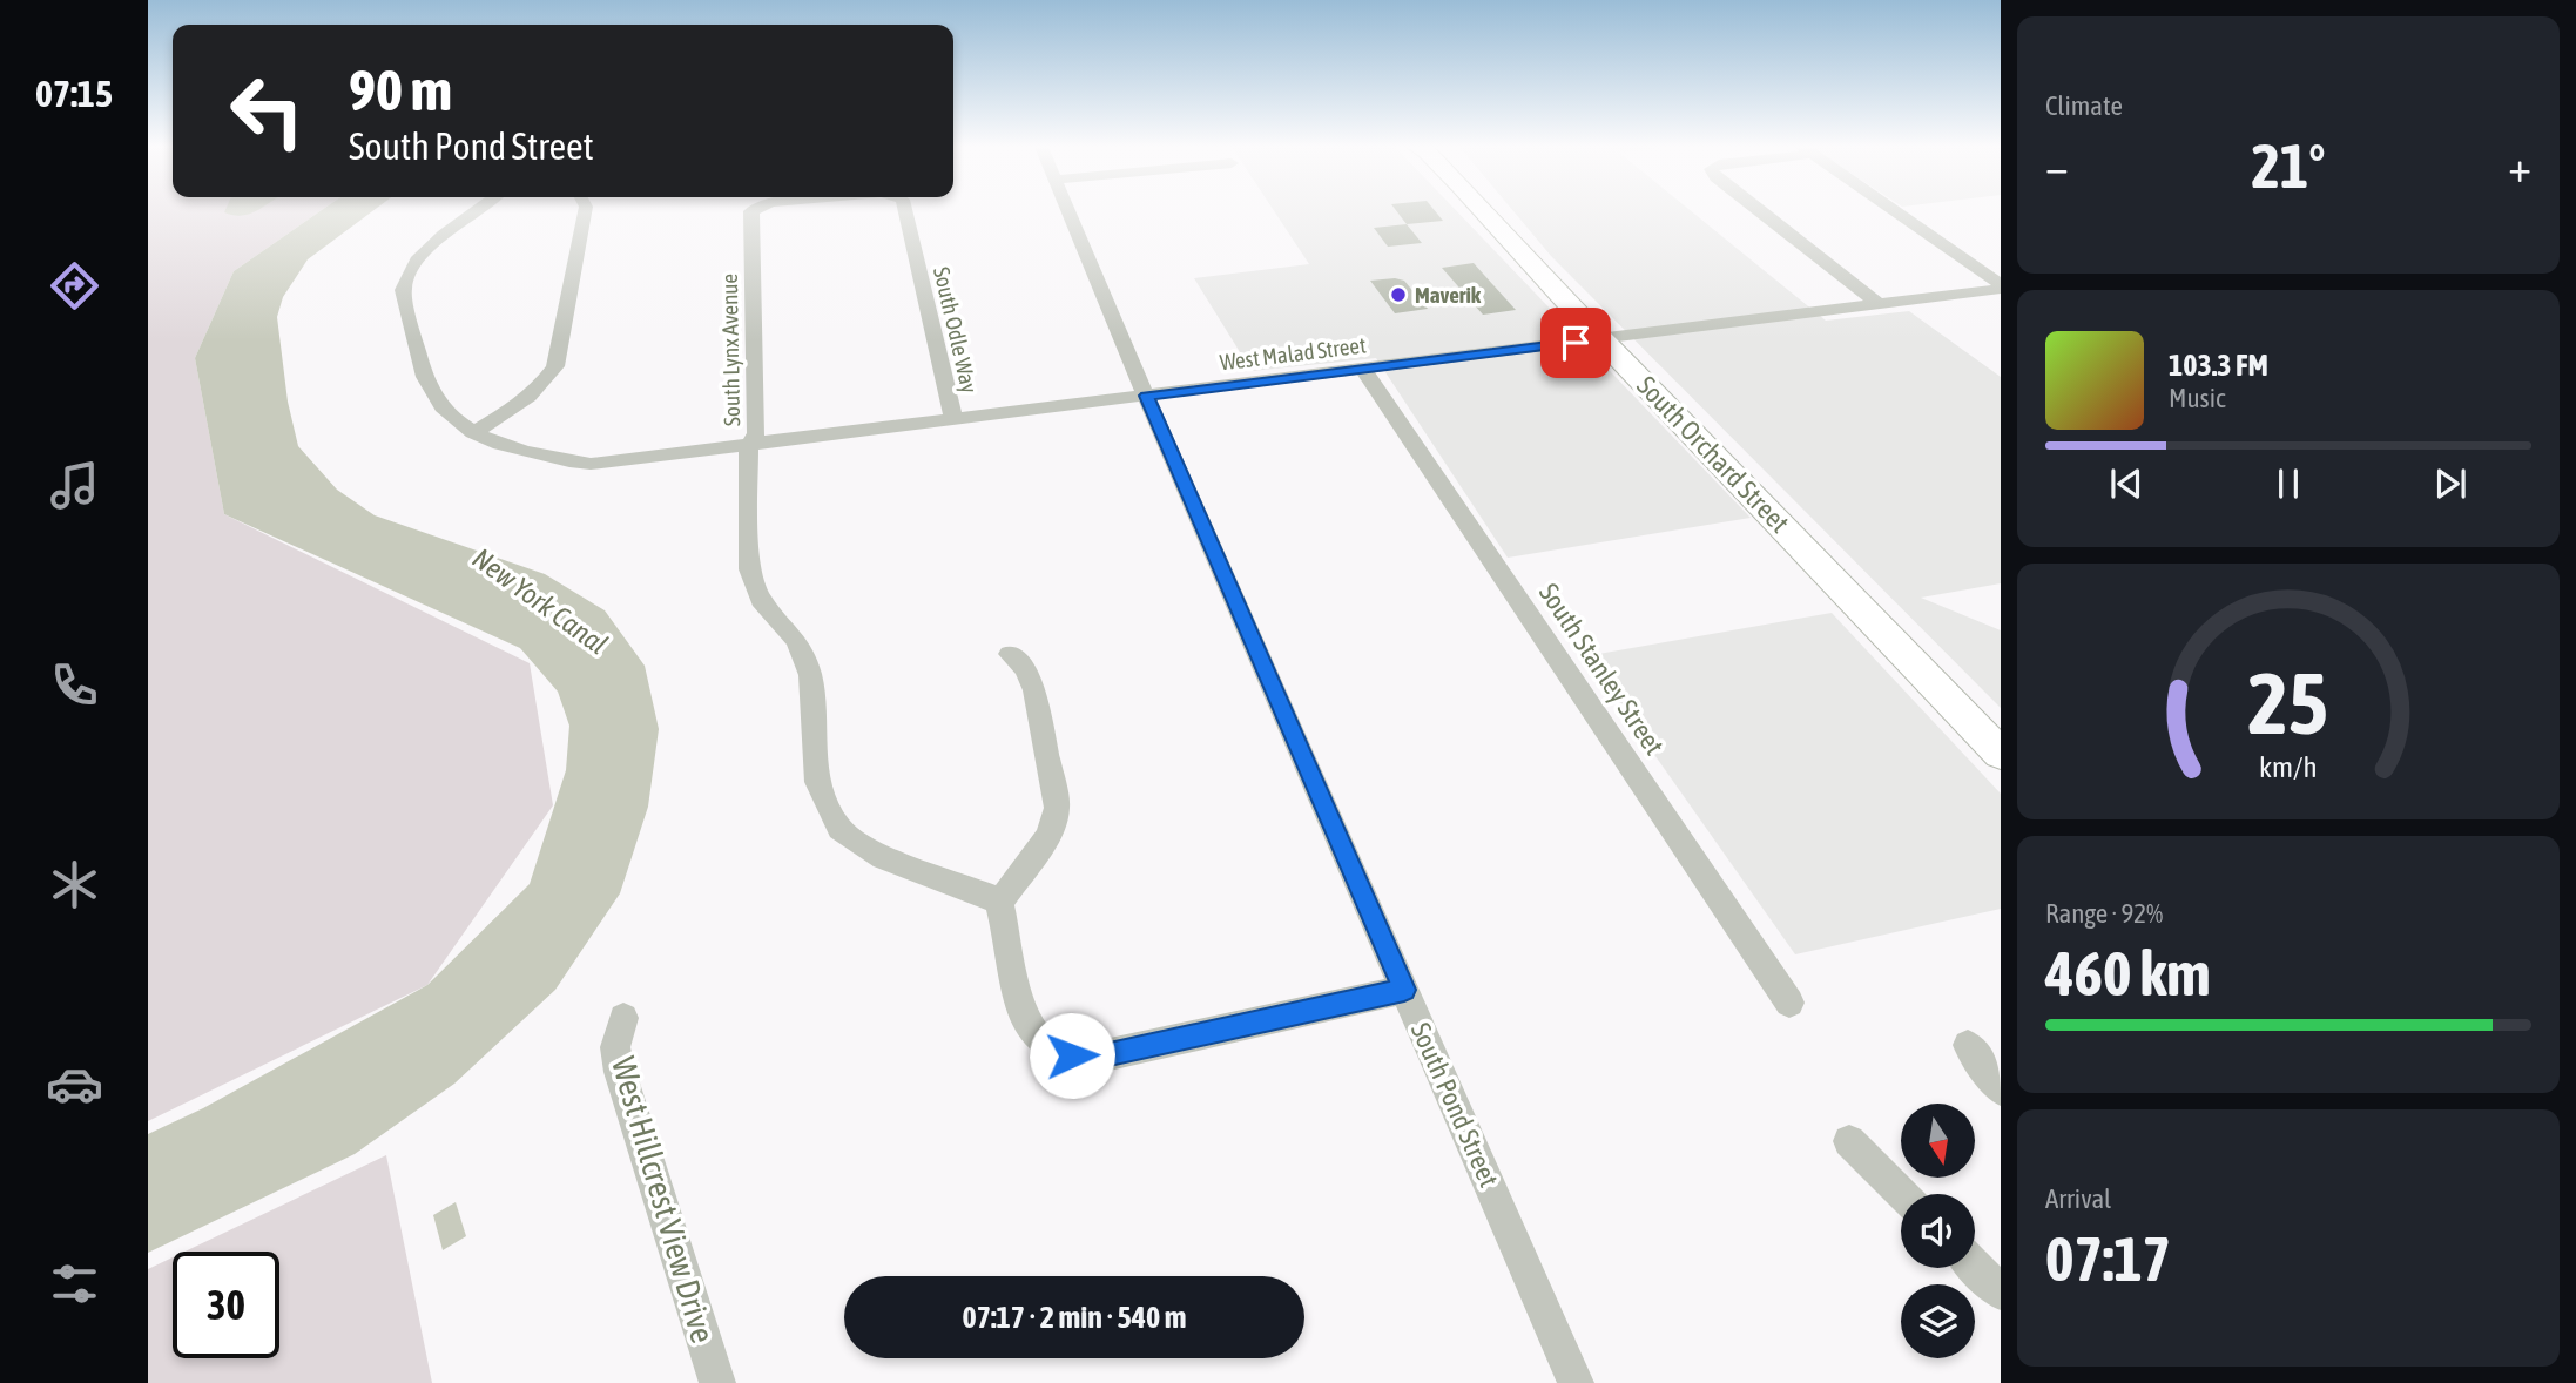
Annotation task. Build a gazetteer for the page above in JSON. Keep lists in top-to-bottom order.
{
  "streets": {
    "main road": ["South Orchard Street"],
    "street": [
      "South Odle Way",
      "South Lynx Avenue",
      "West Malad Street",
      "South Stanley Street",
      "South Pond Street",
      "West Hillcrest View Drive"
    ]
  },
  "crossings": [
    ["South Odle Way", "West Malad Street"],
    ["South Lynx Avenue", "West Malad Street"],
    ["West Malad Street", "South Orchard Street"],
    ["West Malad Street", "South Stanley Street"],
    ["West Malad Street", "South Pond Street"]
  ],
  "water": ["New York Canal"],
  "places": ["Maverik"],
  "north": "bottom",
  "page": {
    "tabs": "07:15",
    "tile": [
      "Climate",
      ["Range · 92%", "460 km"],
      ["Arrival", "07:17"]
    ],
    "turn": ["90 m", "South Pond Street"],
    "heat": ["−", "21°", "+"],
    "song": ["103.3 FM", "Music"],
    "limit": "30",
    "trip": "07:17 · 2 min · 540 m",
    "gauge": ["25", "km/h"]
  }
}
